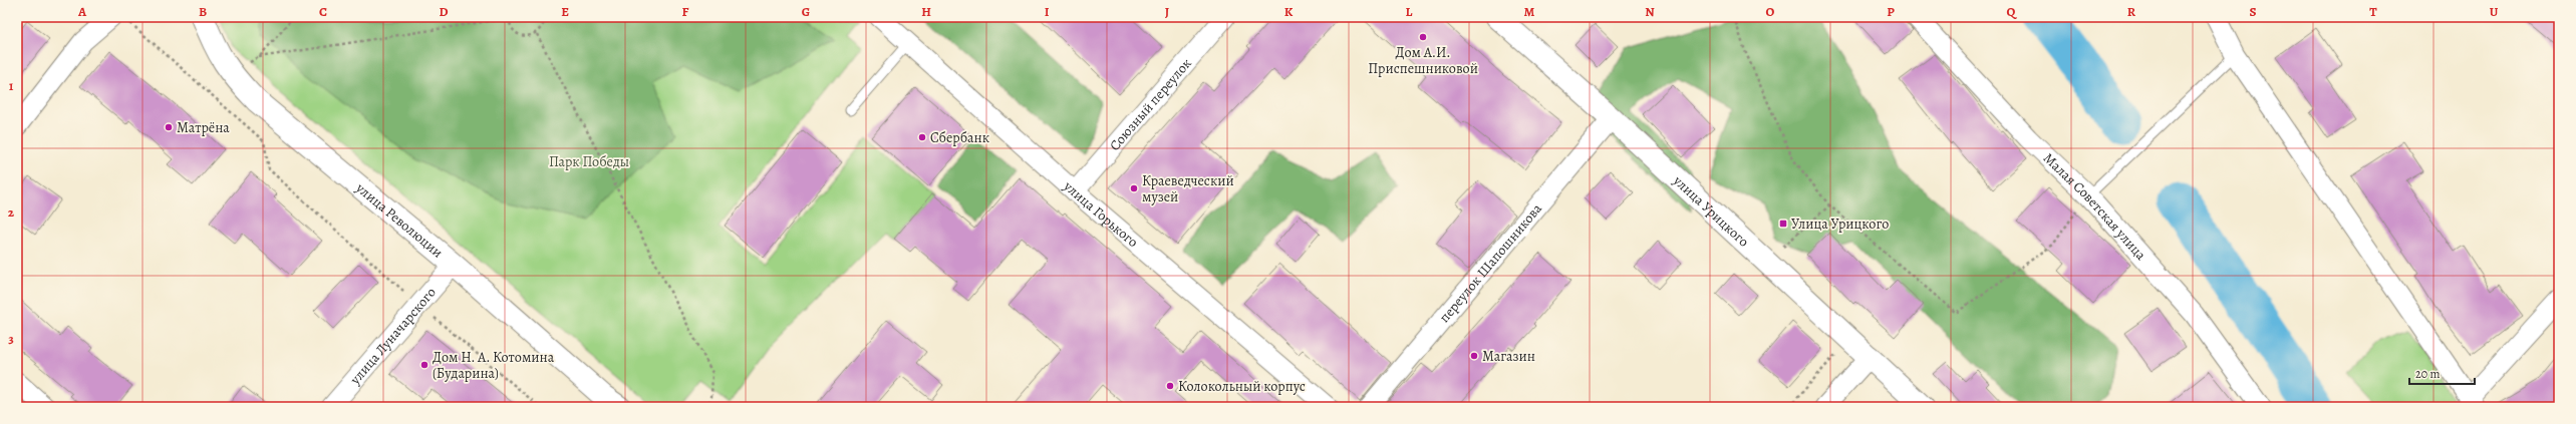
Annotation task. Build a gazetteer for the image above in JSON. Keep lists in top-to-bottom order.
{
  "streets": {
    "main road": ["улица Урицкого", "улица Революции"],
    "street": [
      "Союзный переулок",
      "Малая Советская улица",
      "улица Горького",
      "переулок Шапошникова",
      "улица Луначарского"
    ]
  },
  "crossings": [
    ["Союзный переулок", "улица Горького"],
    ["улица Урицкого", "переулок Шапошникова"],
    ["улица Революции", "улица Луначарского"]
  ],
  "parks": ["Парк Победы"],
  "places": {
    "other": [
      "Дом А.И. Приспешниковой",
      "Матрёна",
      "Сбербанк",
      "Краеведческий музей",
      "Магазин",
      "Дом Н. А. Котомина (Бударина)",
      "Колокольный корпус"
    ],
    "transit": ["Улица Урицкого"]
  },
  "scale_bar": "20 m",
  "grid": {
    "columns": [
      "A",
      "B",
      "C",
      "D",
      "E",
      "F",
      "G",
      "H",
      "I",
      "J",
      "K",
      "L",
      "M",
      "N",
      "O",
      "P",
      "Q",
      "R",
      "S",
      "T",
      "U"
    ],
    "rows": ["1", "2", "3"]
  }
}
